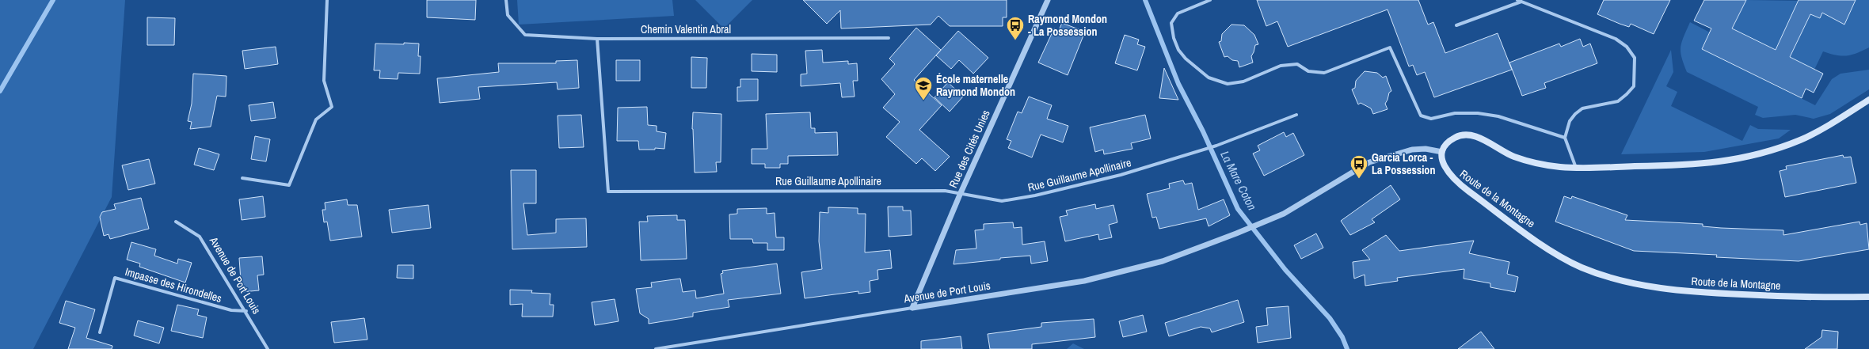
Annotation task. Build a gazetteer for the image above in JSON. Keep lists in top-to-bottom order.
{
  "streets": {
    "main road": ["Route de la Montagne"],
    "street": [
      "Chemin Valentin Abral",
      "Rue des Cités Unies",
      "Rue Guillaume Apollinaire",
      "Avenue de Port Louis",
      "Impasse des Hirondelles"
    ]
  },
  "crossings": [
    ["Chemin Valentin Abral", "Rue Guillaume Apollinaire"],
    ["Rue des Cités Unies", "Rue Guillaume Apollinaire"],
    ["Rue des Cités Unies", "Avenue de Port Louis"],
    ["Route de la Montagne", "Avenue de Port Louis"],
    ["Avenue de Port Louis", "Impasse des Hirondelles"]
  ],
  "water": ["La Mare Coton"],
  "places": {
    "bus stop": ["Raymond Mondon - La Possession", "Garcia Lorca - La Possession"],
    "school or university": ["École maternelle Raymond Mondon"]
  }
}
